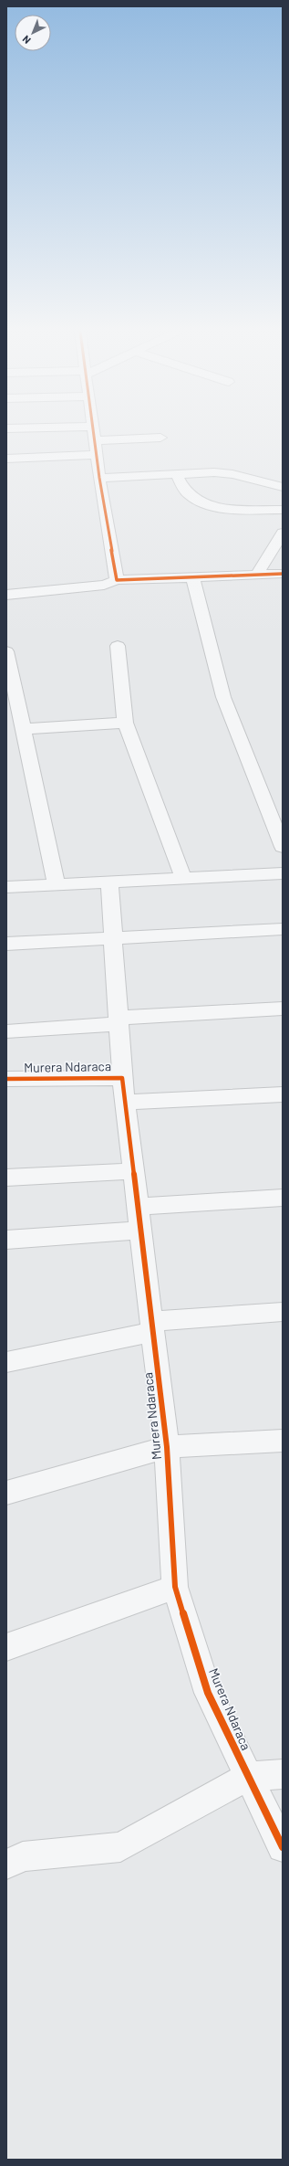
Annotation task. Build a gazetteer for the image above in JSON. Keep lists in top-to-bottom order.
{
  "streets": {
    "street": ["Murera Ndaraca"]
  },
  "north": "bottom left"
}
